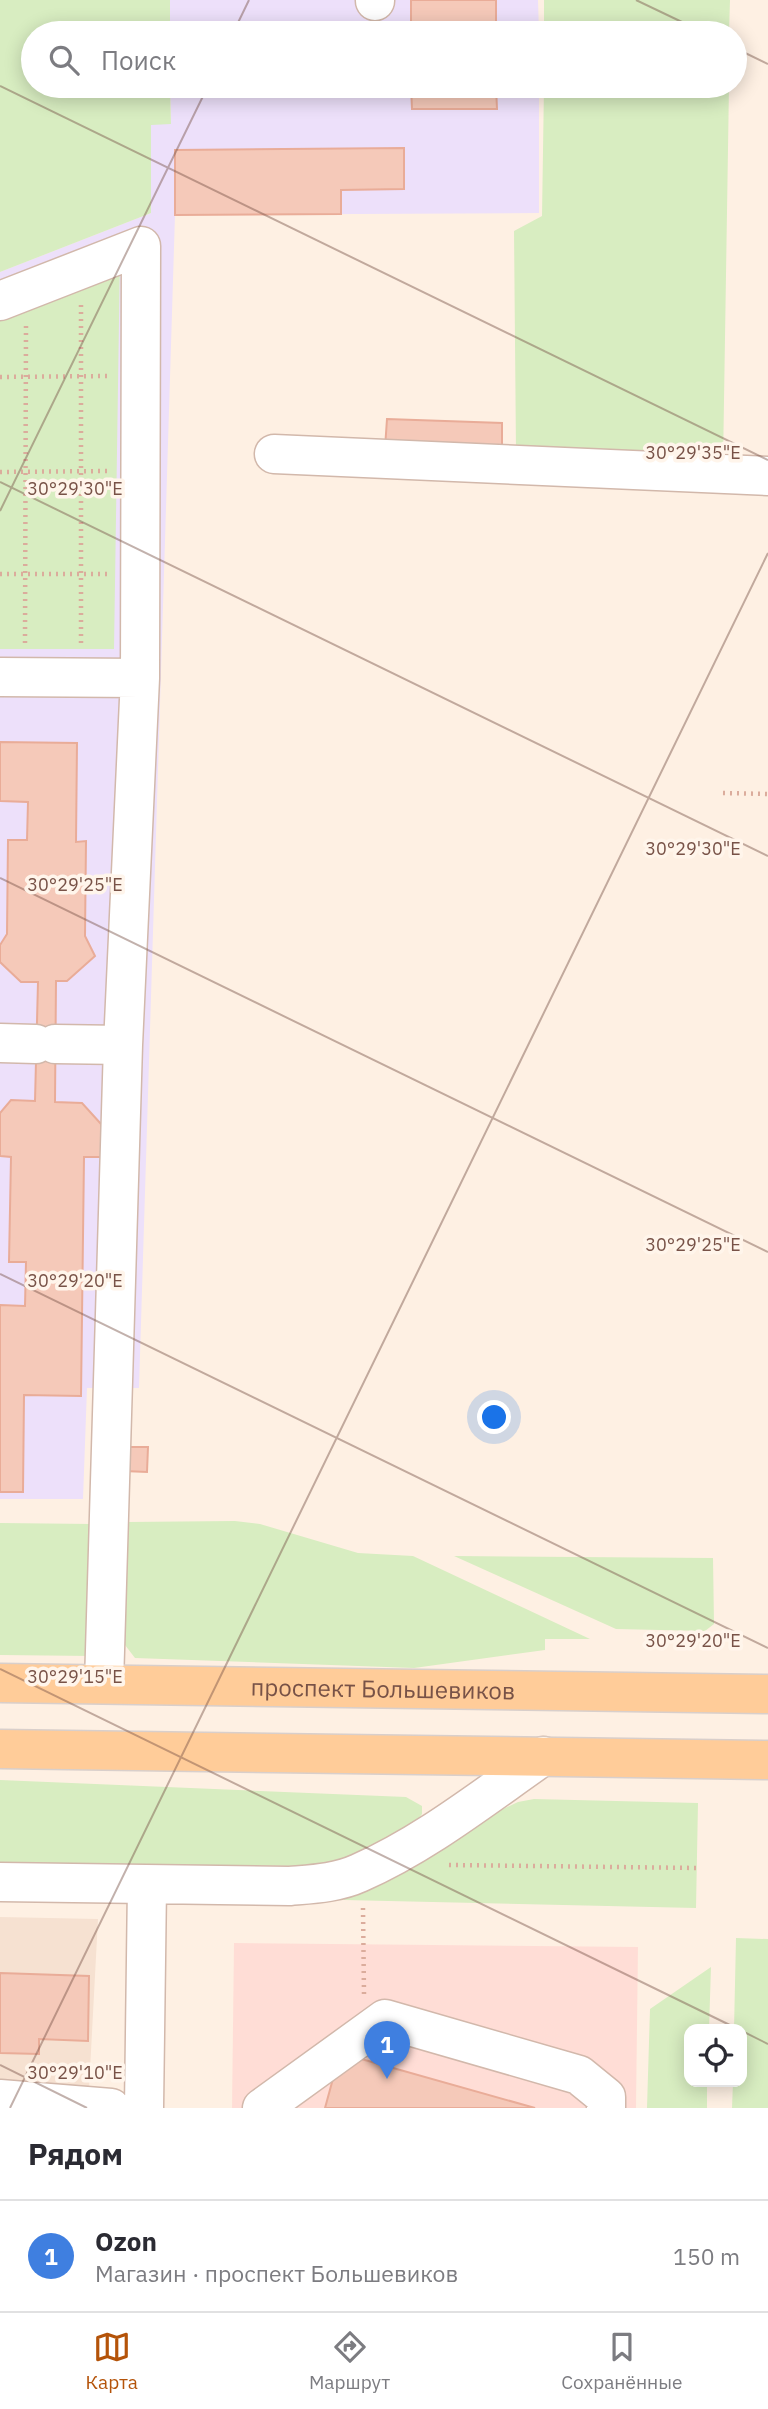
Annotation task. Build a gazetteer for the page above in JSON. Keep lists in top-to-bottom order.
{
  "streets": {
    "main road": ["проспект Большевиков"]
  },
  "page": {
    "search": "Поиск",
    "pins": "1",
    "heading": "Рядом",
    "list": [
      {
        "mark": "1",
        "name": "Ozon",
        "note": "Магазин · проспект Большевиков",
        "value": "150 m"
      }
    ],
    "nav": ["Карта", "Маршрут", "Сохранённые"]
  },
  "coordinates": [
    "30°29'35\"E",
    "30°29'30\"E",
    "30°29'25\"E",
    "30°29'20\"E",
    "30°29'15\"E",
    "30°29'10\"E"
  ]
}
